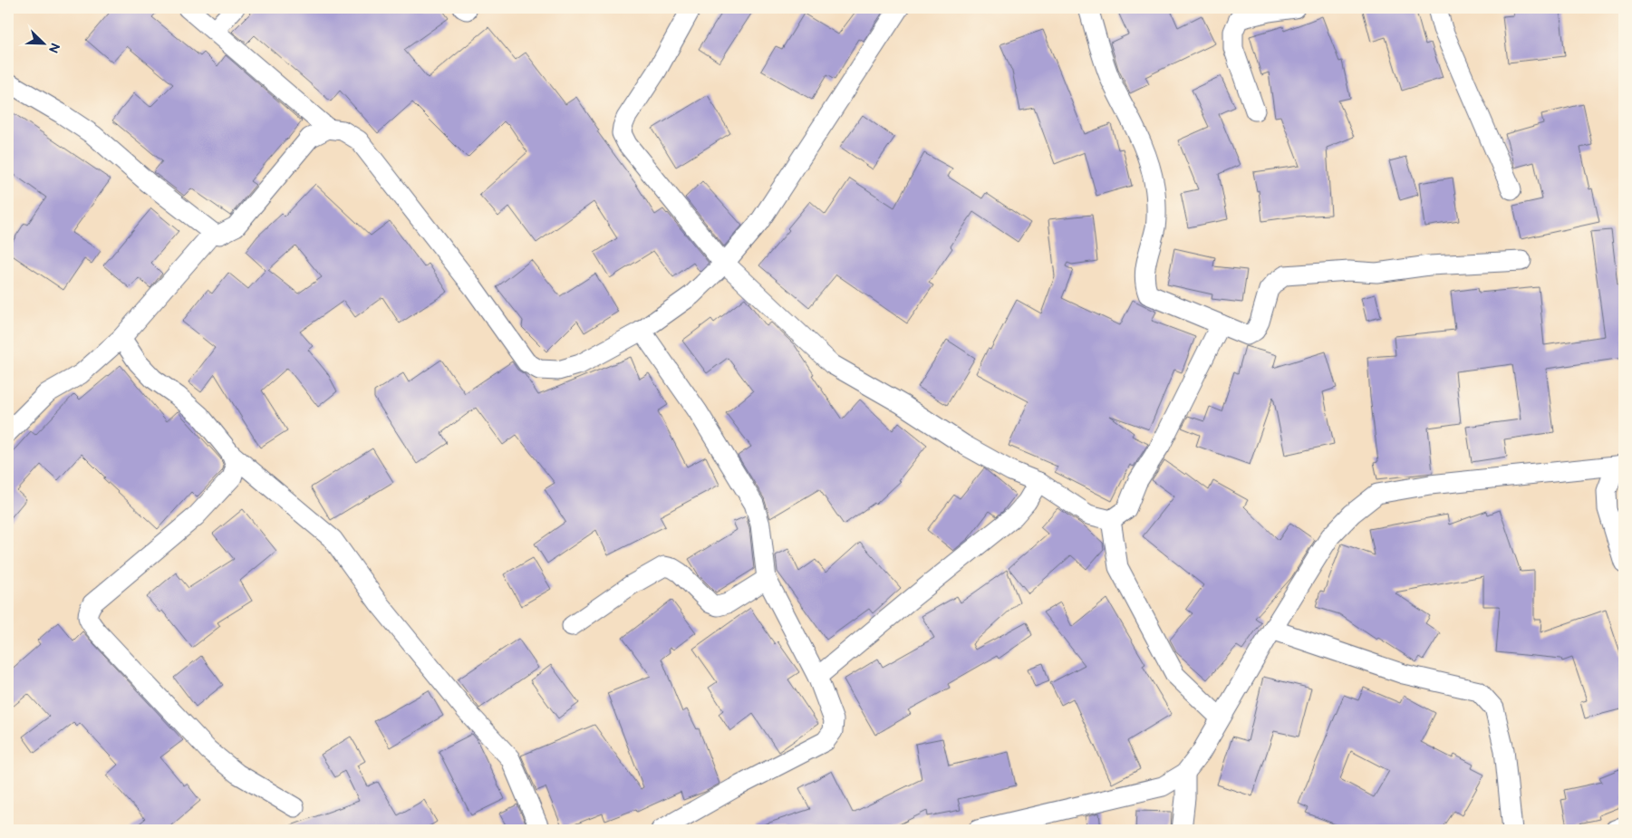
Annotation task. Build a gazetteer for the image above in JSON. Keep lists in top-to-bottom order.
{
  "north": "bottom right"
}
